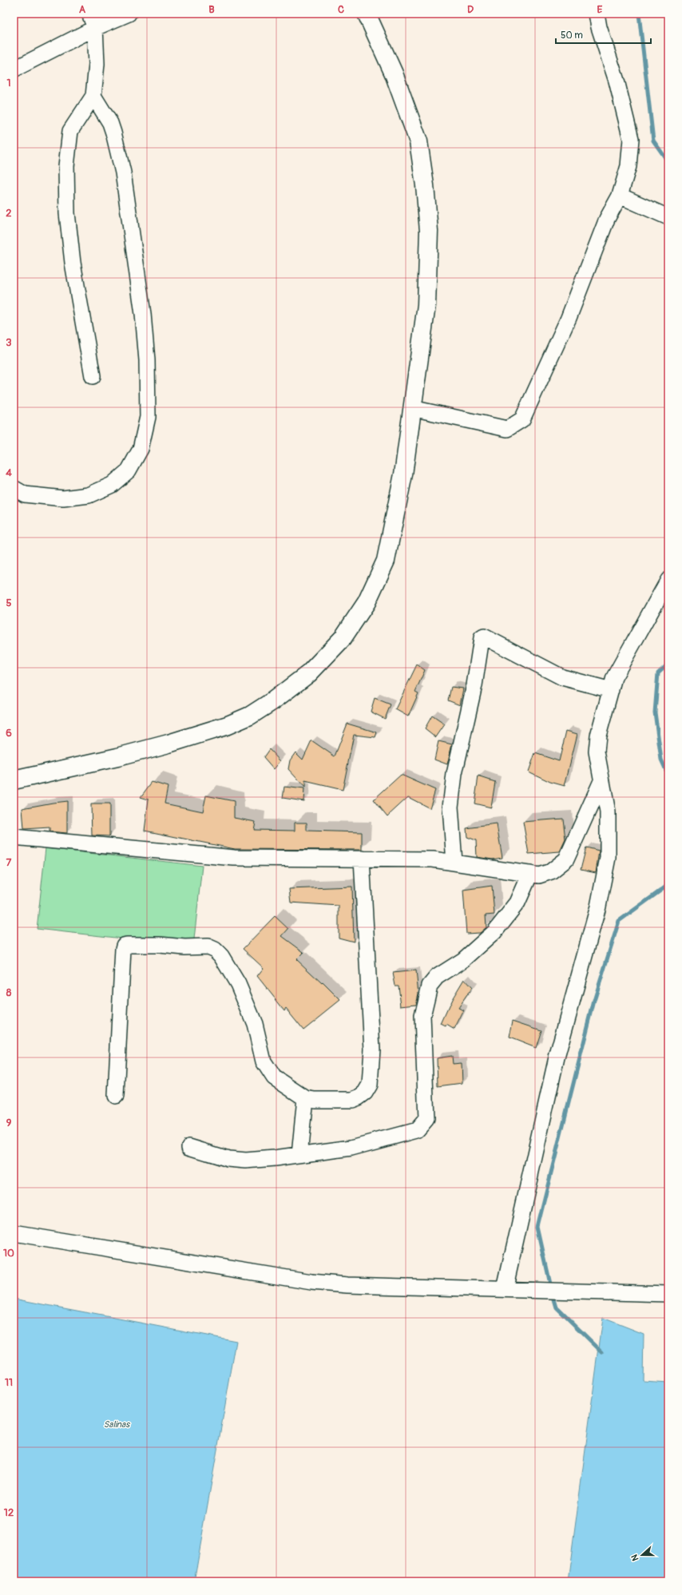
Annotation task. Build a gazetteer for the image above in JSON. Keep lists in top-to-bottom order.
{
  "water": ["Salinas"],
  "scale_bar": "50 m",
  "north": "left",
  "grid": {
    "columns": [
      "A",
      "B",
      "C",
      "D",
      "E"
    ],
    "rows": [
      "1",
      "2",
      "3",
      "4",
      "5",
      "6",
      "7",
      "8",
      "9",
      "10",
      "11",
      "12"
    ]
  }
}
